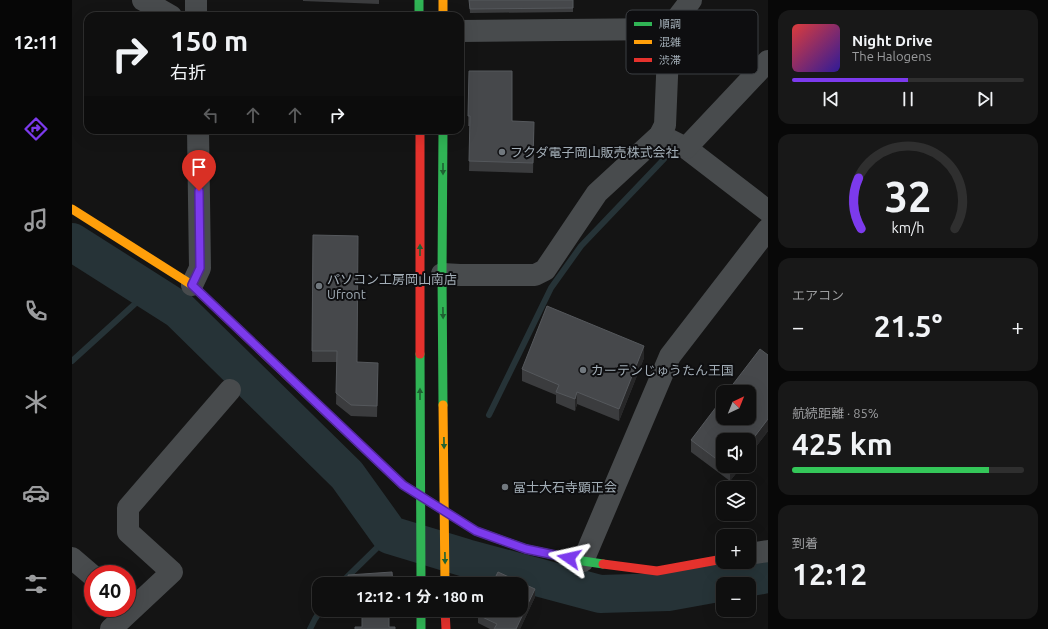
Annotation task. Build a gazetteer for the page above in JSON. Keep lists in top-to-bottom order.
{
  "places": [
    "フクダ電子岡山販売株式会社",
    "パソコン工房岡山南店 Ufront",
    "カーテンじゅうたん王国",
    "冨士大石寺顕正会"
  ],
  "legend": ["順調", "混雑", "渋滞"],
  "north": "top right",
  "page": {
    "tabs": "12:11",
    "turn": ["150 m", "右折"],
    "song": ["Night Drive", "The Halogens"],
    "tile": [
      "エアコン",
      ["航続距離 · 85%", "425 km"],
      ["到着", "12:12"]
    ],
    "heat": ["−", "21.5°", "+"],
    "map_buttons": ["+", "−"],
    "limit": "40",
    "trip": "12:12 · 1 分 · 180 m",
    "gauge": ["32", "km/h"]
  }
}
